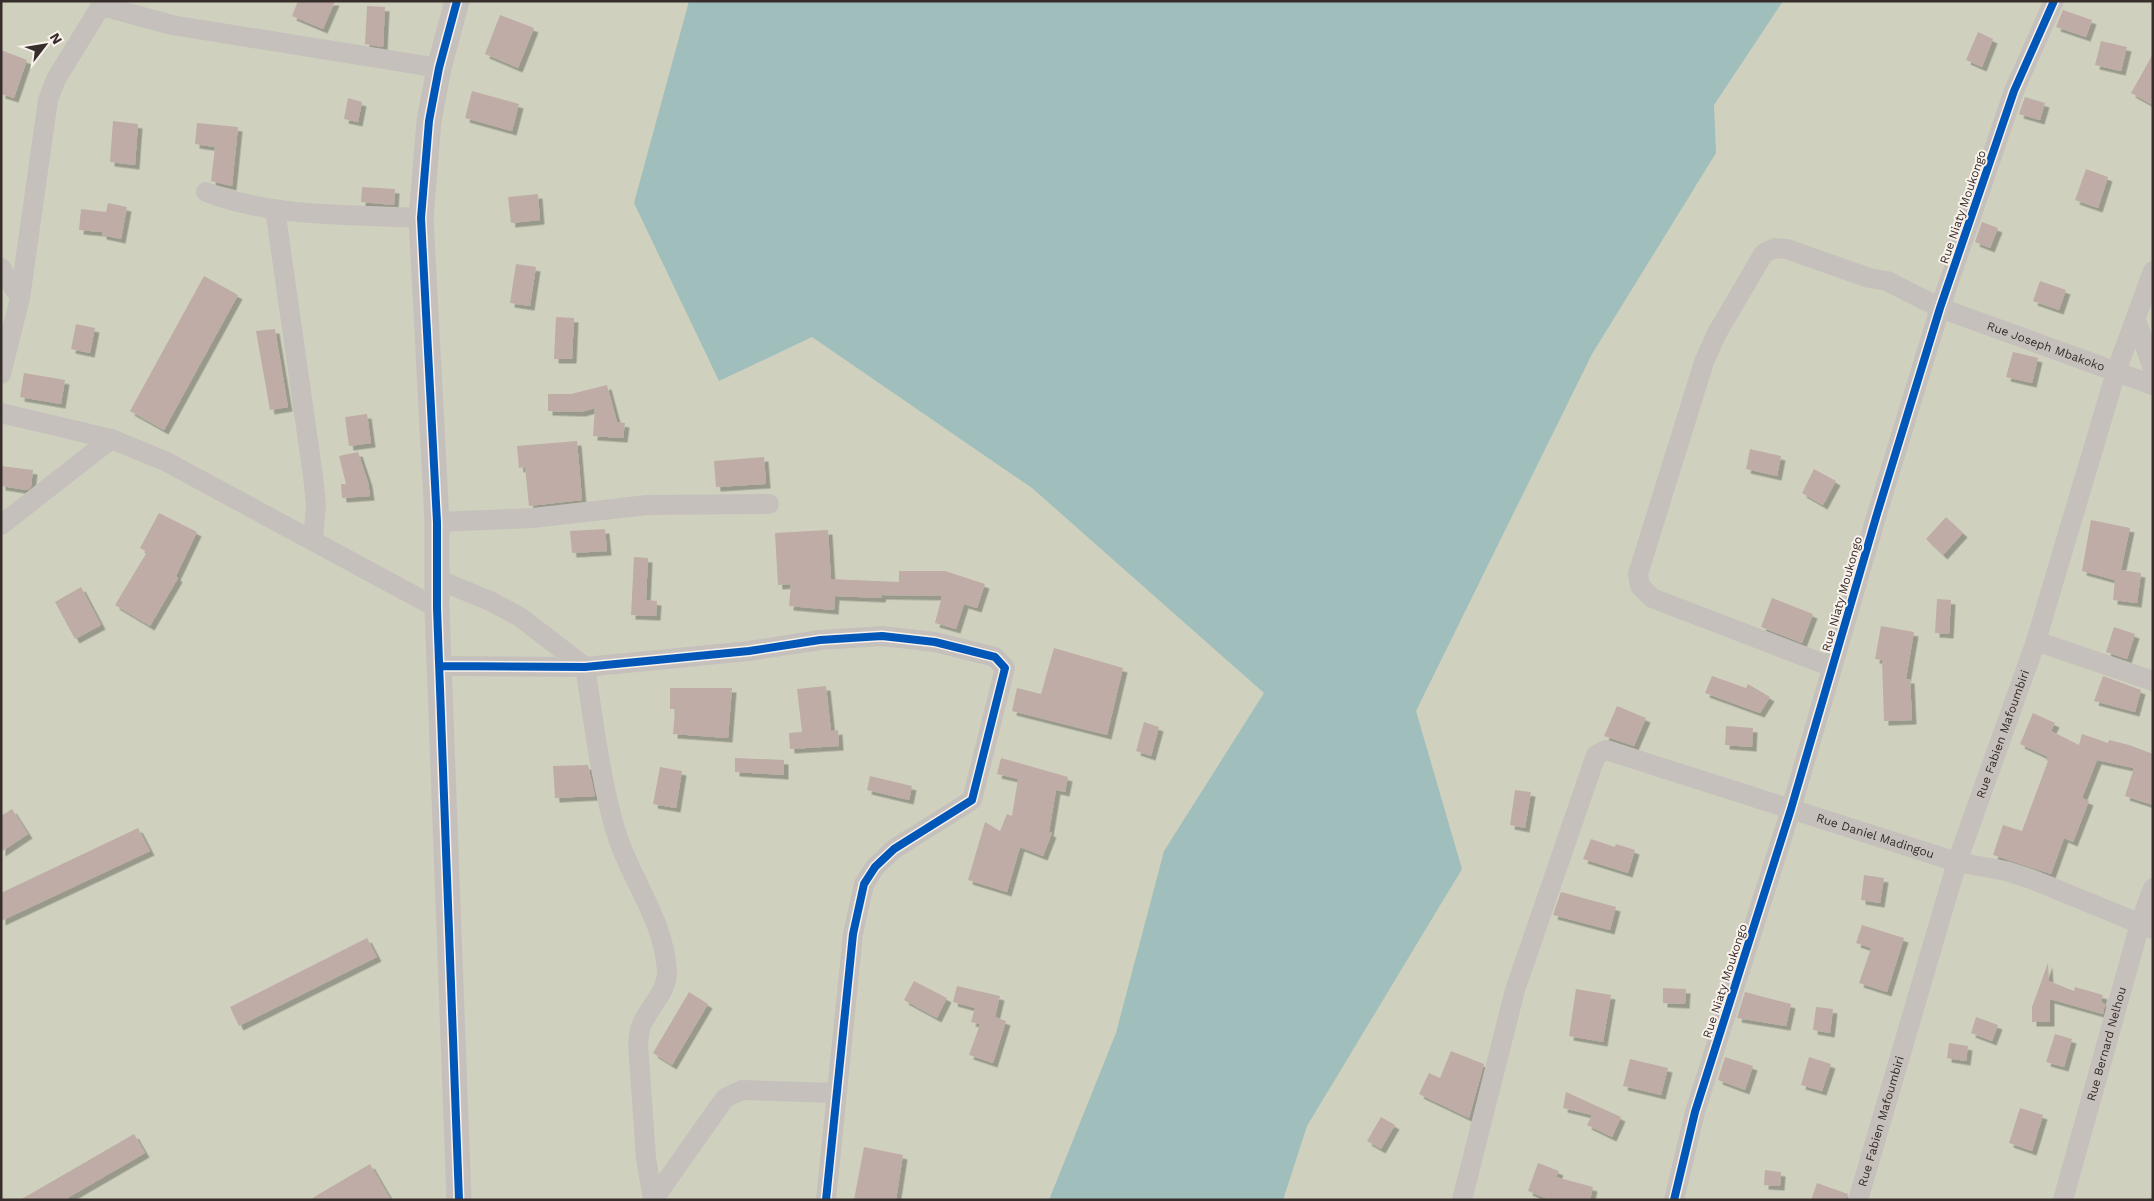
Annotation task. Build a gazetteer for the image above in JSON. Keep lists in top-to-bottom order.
{
  "streets": {
    "street": [
      "Rue Niaty Moukongo",
      "Rue Joseph Mbakoko",
      "Rue Fabien Mafoumbiri",
      "Rue Daniel Madingou",
      "Rue Bernard Nelhou"
    ]
  },
  "crossings": [
    ["Rue Niaty Moukongo", "Rue Joseph Mbakoko"],
    ["Rue Niaty Moukongo", "Rue Daniel Madingou"],
    ["Rue Joseph Mbakoko", "Rue Fabien Mafoumbiri"],
    ["Rue Fabien Mafoumbiri", "Rue Daniel Madingou"],
    ["Rue Daniel Madingou", "Rue Bernard Nelhou"]
  ],
  "north": "top right"
}
